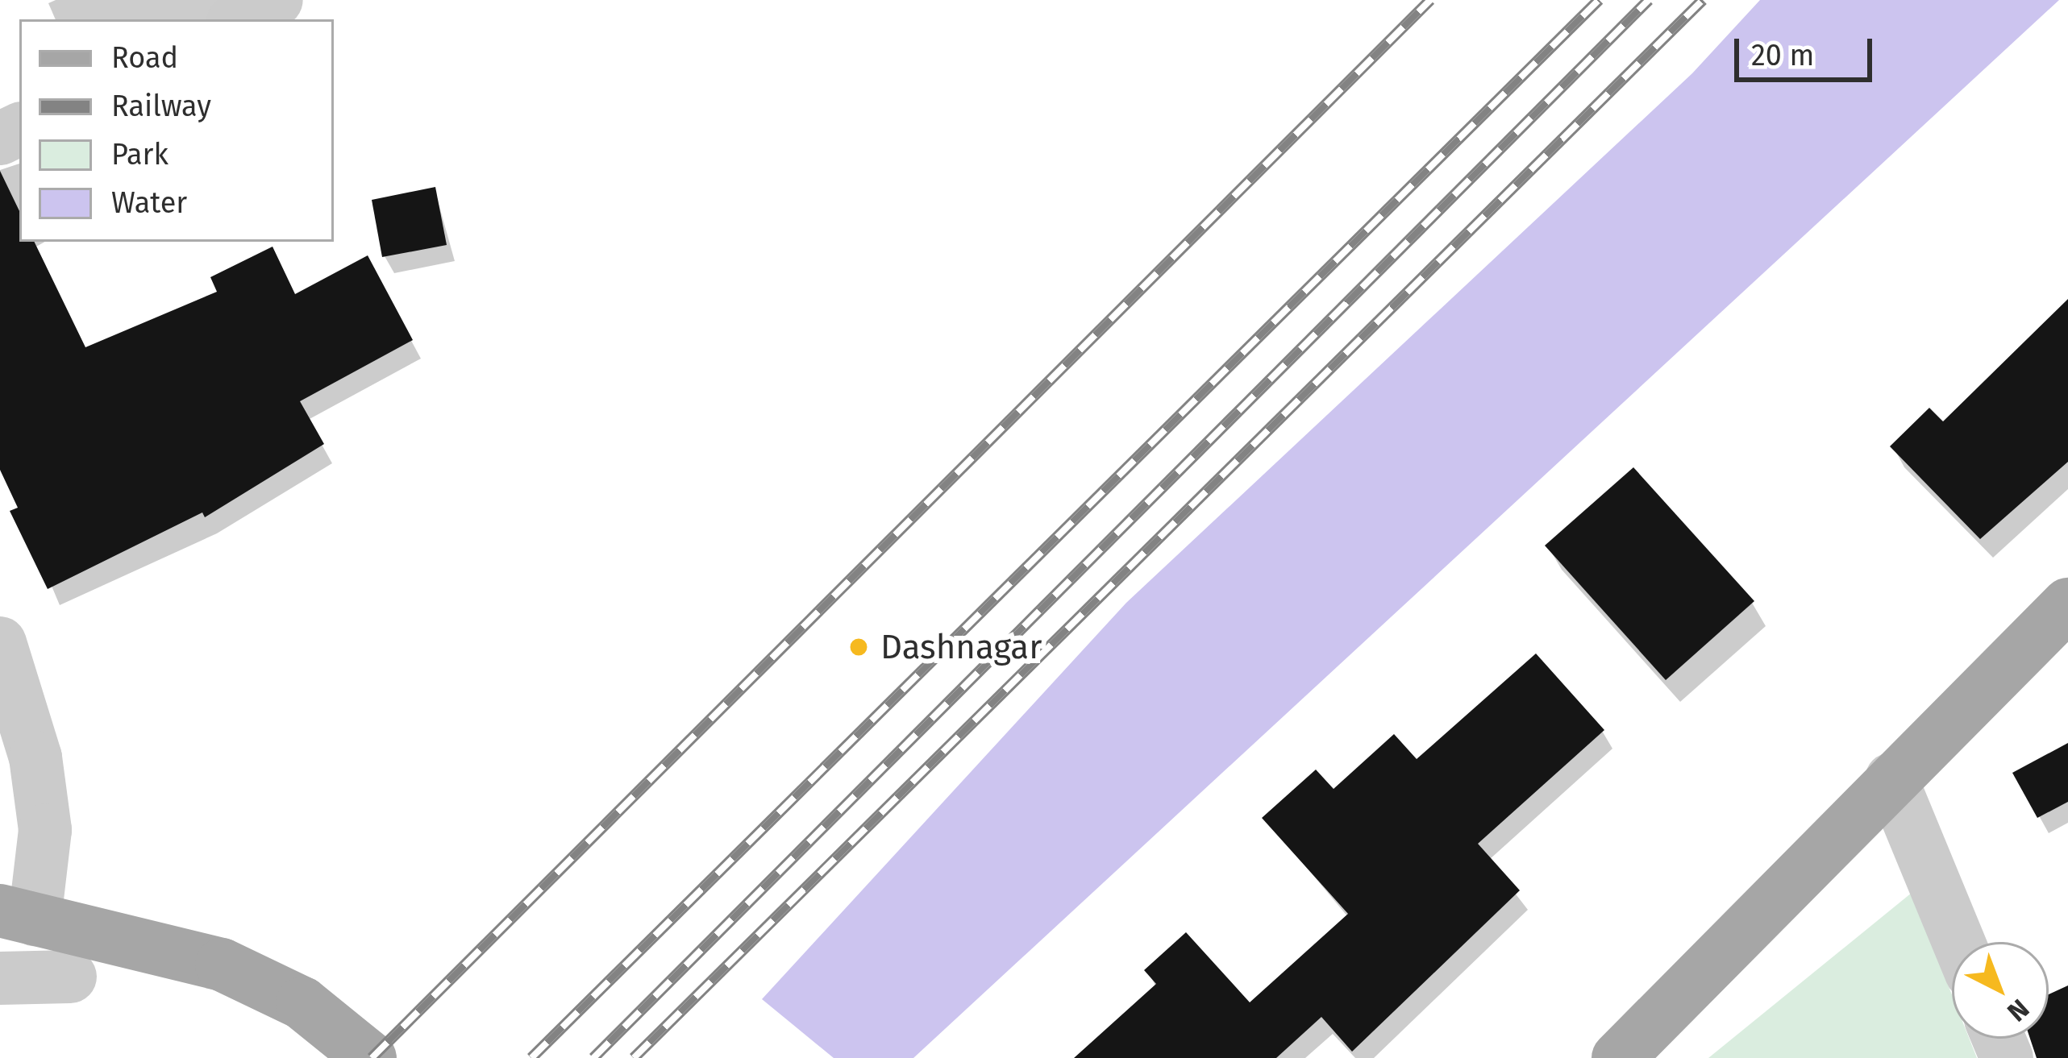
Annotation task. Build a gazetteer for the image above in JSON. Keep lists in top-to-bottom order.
{
  "places": ["Dashnagar"],
  "legend": [
    "Road",
    "Railway",
    "Park",
    "Water"
  ],
  "scale_bar": "20 m",
  "north": "bottom right"
}
